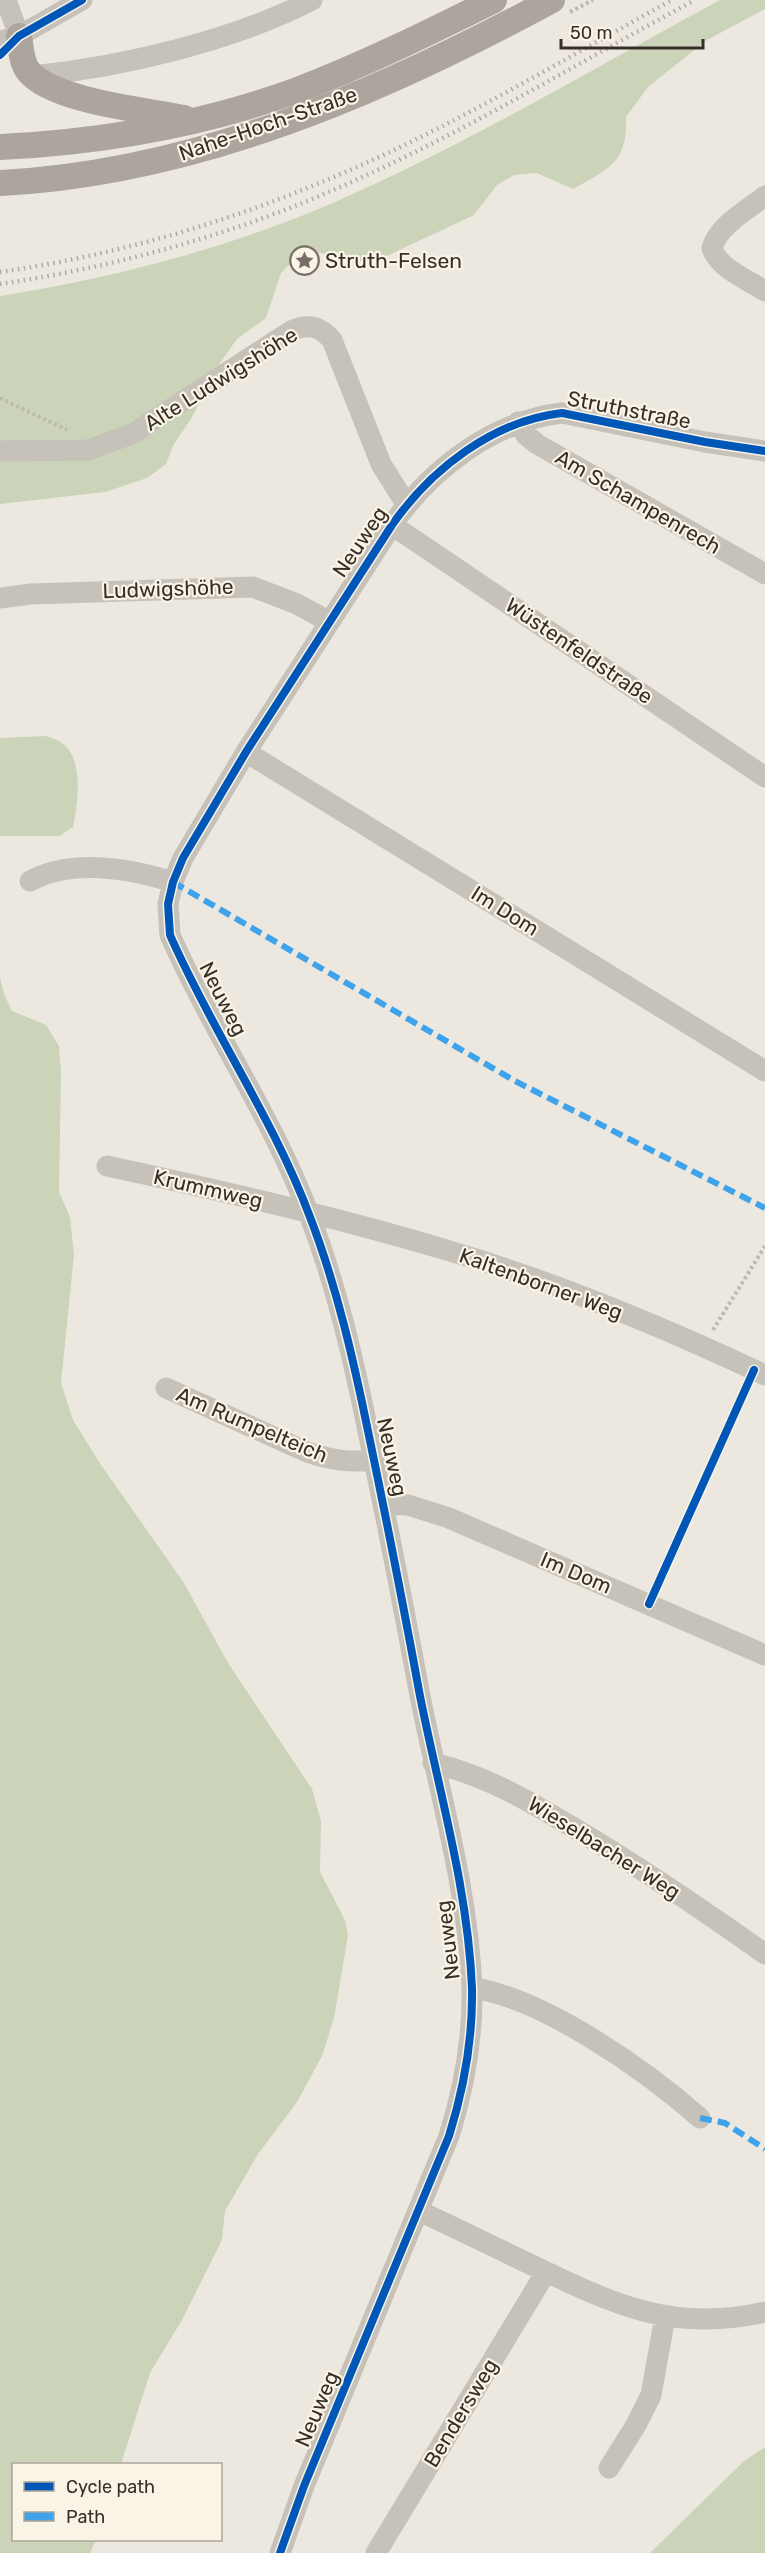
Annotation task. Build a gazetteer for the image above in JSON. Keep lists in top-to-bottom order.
{
  "streets": {
    "main road": ["Nahe-Hoch-Straße"],
    "street": [
      "Alte Ludwigshöhe",
      "Struthstraße",
      "Am Schampenrech",
      "Neuweg",
      "Ludwigshöhe",
      "Wüstenfeldstraße",
      "Im Dom",
      "Krummweg",
      "Kaltenborner Weg",
      "Am Rumpelteich",
      "Wieselbacher Weg",
      "Bendersweg"
    ]
  },
  "crossings": [
    ["Alte Ludwigshöhe", "Neuweg"],
    ["Struthstraße", "Am Schampenrech"],
    ["Struthstraße", "Neuweg"],
    ["Neuweg", "Ludwigshöhe"],
    ["Neuweg", "Wüstenfeldstraße"],
    ["Neuweg", "Im Dom"],
    ["Neuweg", "Krummweg"],
    ["Neuweg", "Kaltenborner Weg"],
    ["Neuweg", "Am Rumpelteich"],
    ["Neuweg", "Wieselbacher Weg"],
    ["Krummweg", "Kaltenborner Weg"]
  ],
  "places": {
    "place": ["Struth-Felsen"]
  },
  "legend": ["Cycle path", "Path"],
  "scale_bar": "50 m"
}
